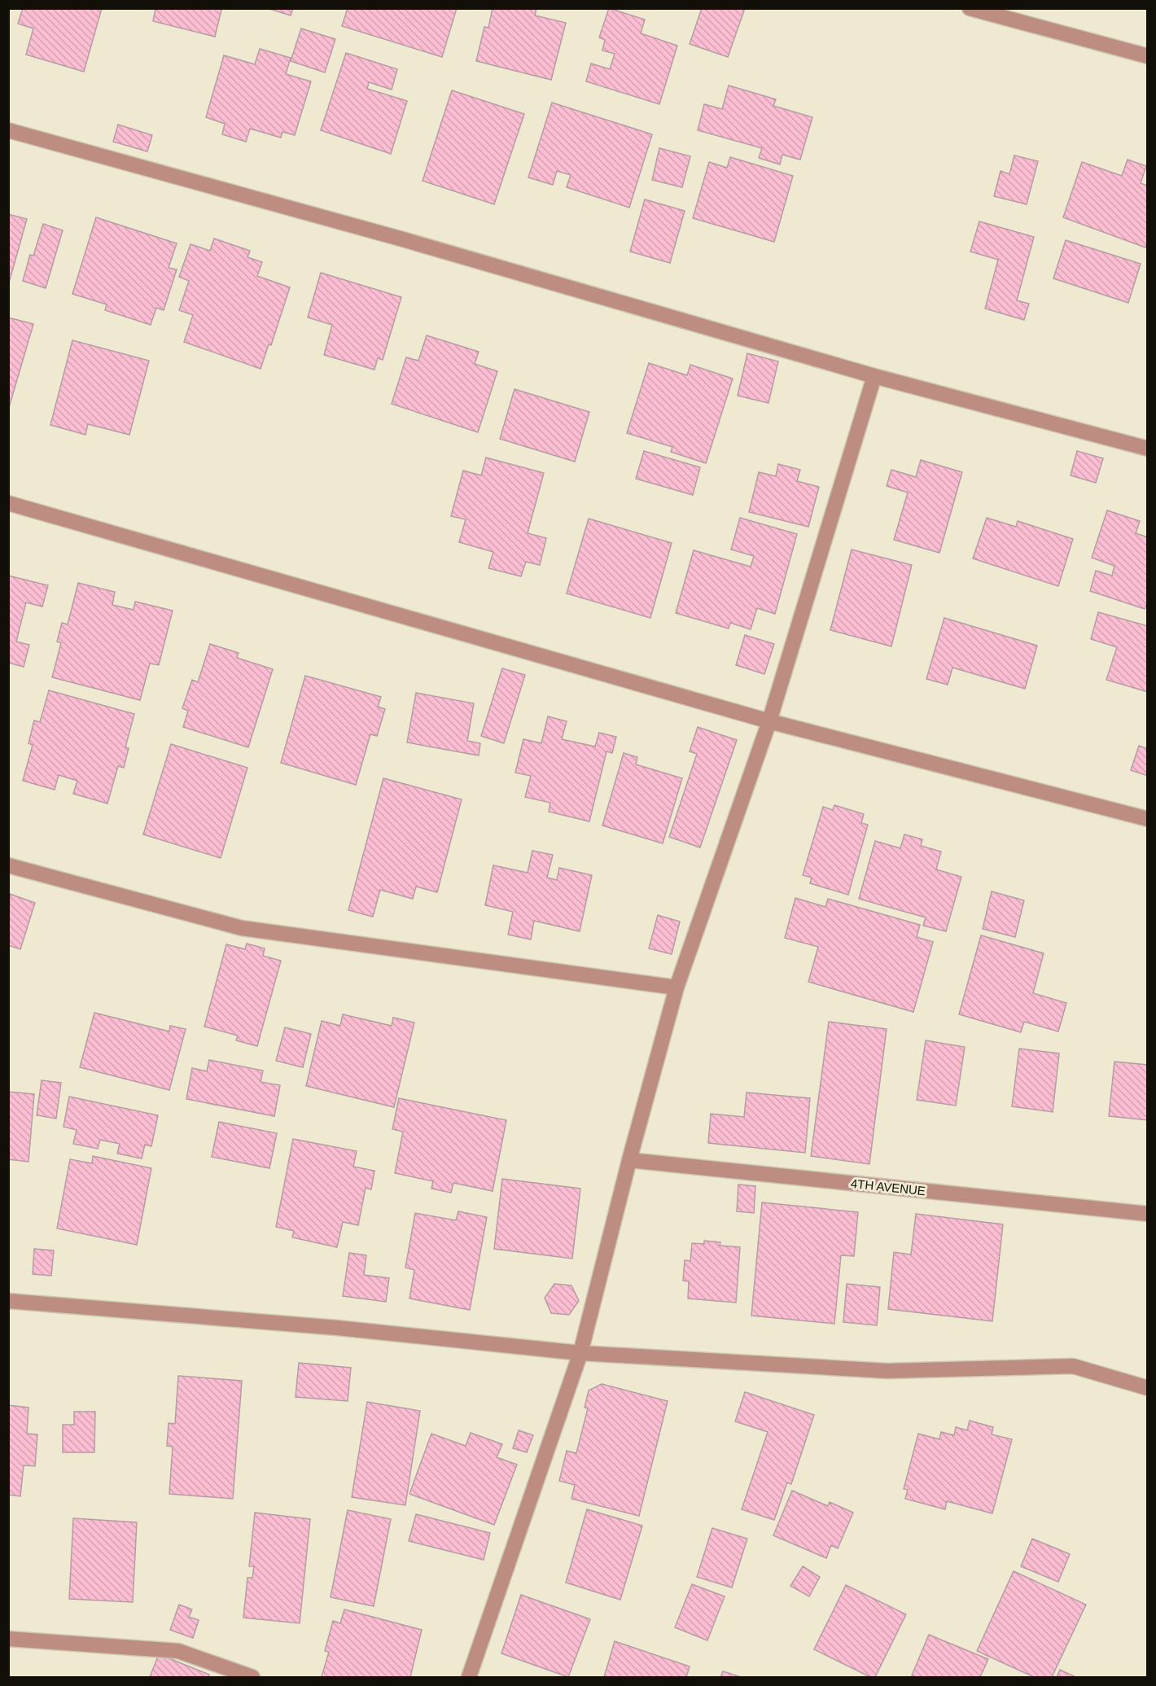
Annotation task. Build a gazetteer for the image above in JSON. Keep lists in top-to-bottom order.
{
  "streets": {
    "street": ["4TH AVENUE"]
  }
}
